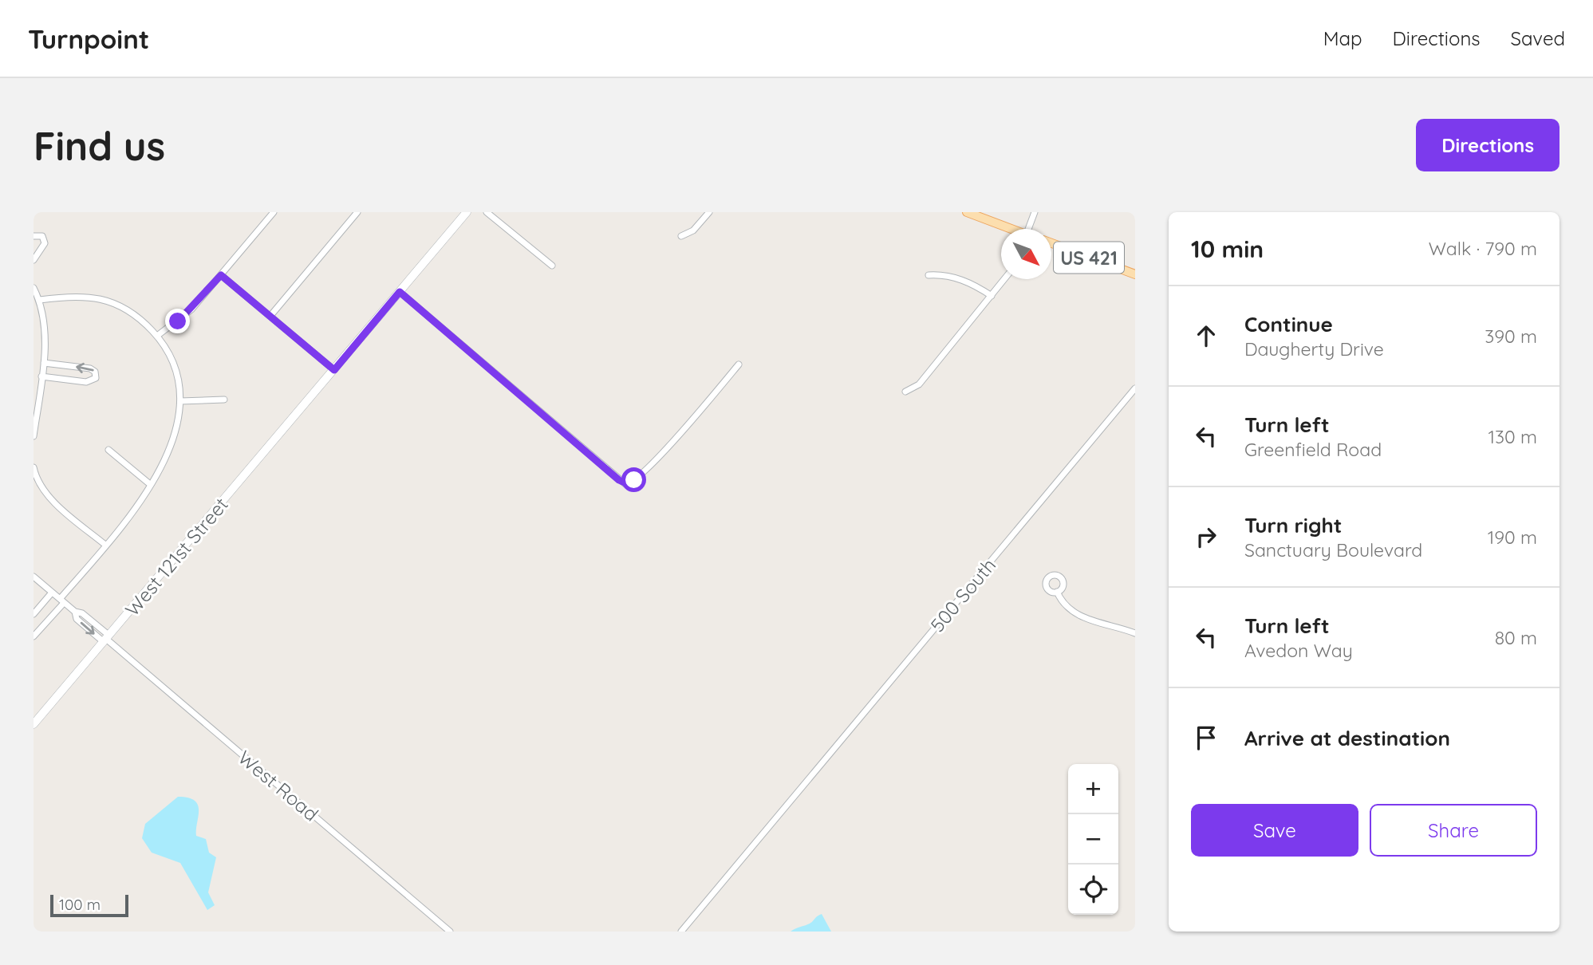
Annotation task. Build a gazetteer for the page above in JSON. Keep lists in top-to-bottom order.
{
  "streets": {
    "main road": ["US 421"],
    "street": ["West 121st Street", "500 South", "West Road"]
  },
  "crossings": [
    ["West 121st Street", "West Road"]
  ],
  "scale_bar": "100 m",
  "north": "bottom right",
  "page": {
    "header": "Turnpoint",
    "nav": ["Map", "Directions", "Saved"],
    "buttons": [
      "Directions",
      ["Save", "Share"]
    ],
    "title": "Find us",
    "heading": ["10 min", "Walk · 790 m"],
    "list": [
      ["Continue", "Daugherty Drive", "390 m"],
      ["Turn left", "Greenfield Road", "130 m"],
      ["Turn right", "Sanctuary Boulevard", "190 m"],
      ["Turn left", "Avedon Way", "80 m"],
      "Arrive at destination"
    ],
    "map_buttons": ["+", "−"],
    "scale": "100 m"
  }
}
